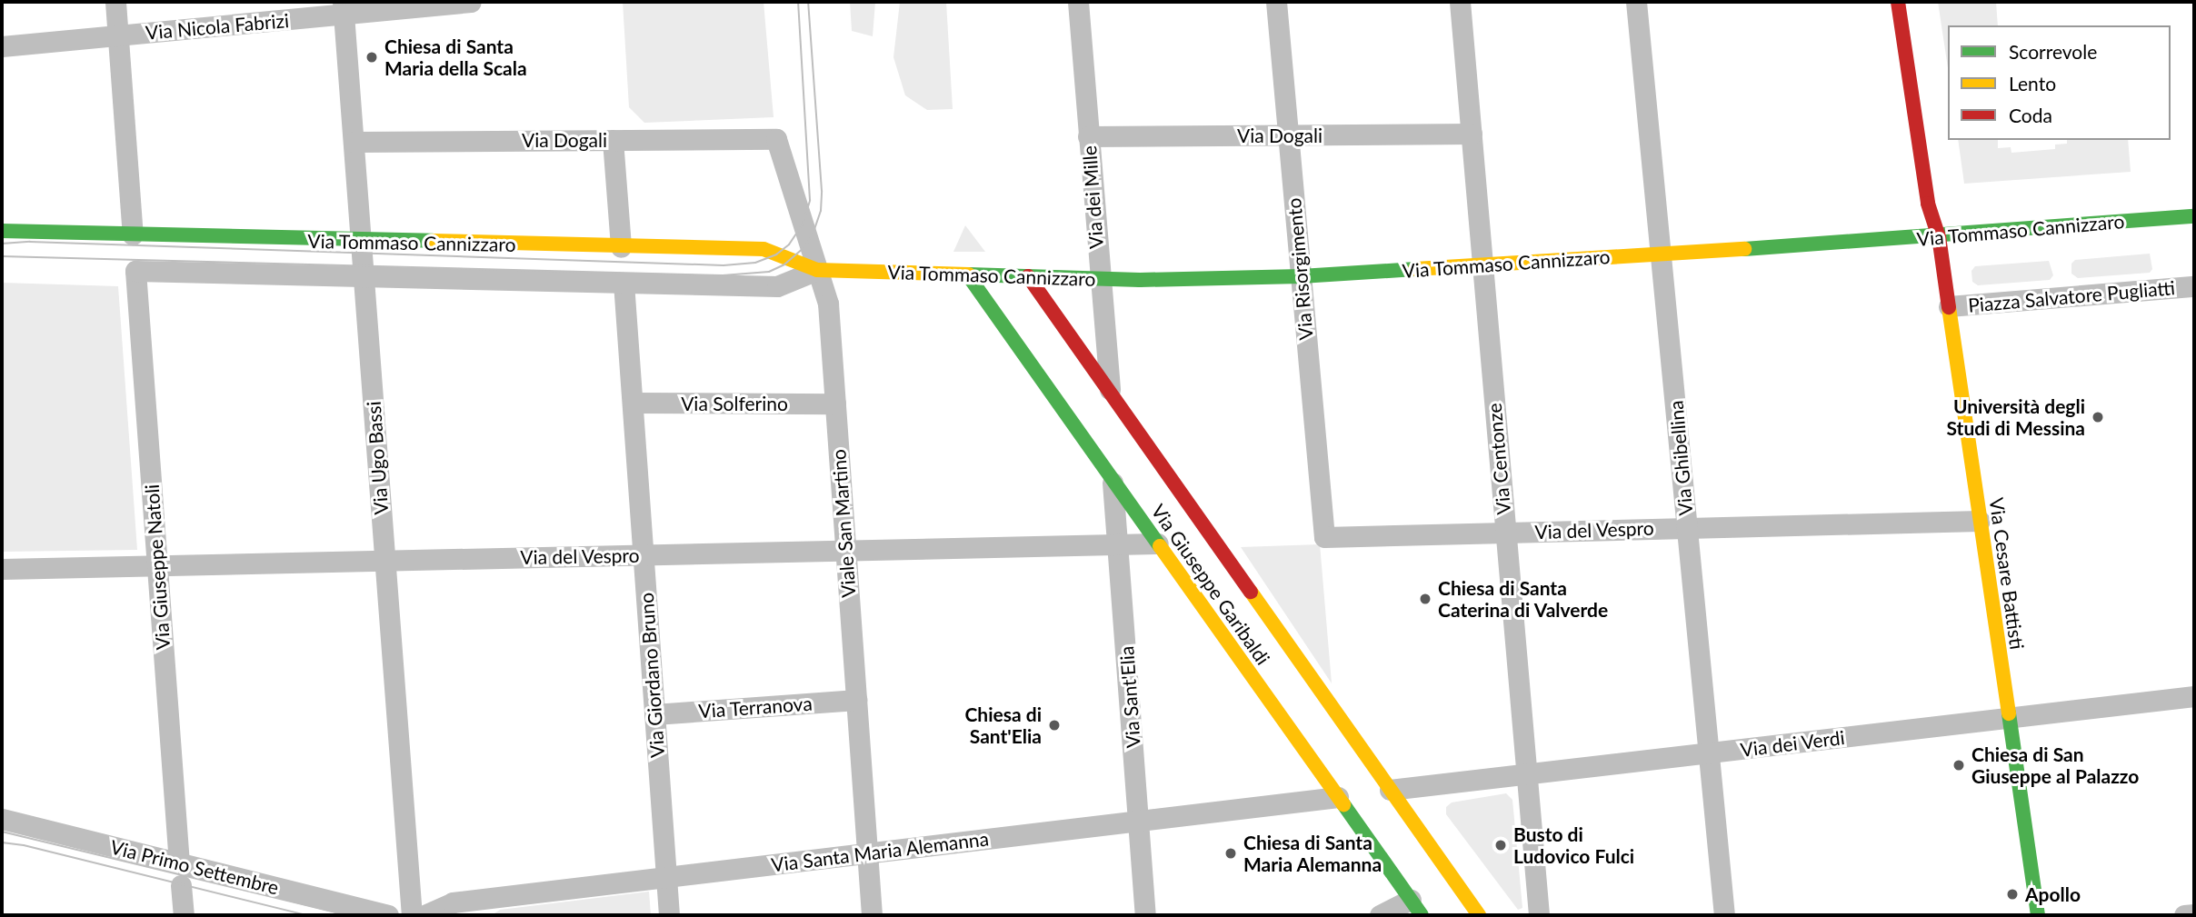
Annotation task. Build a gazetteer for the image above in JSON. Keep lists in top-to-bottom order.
{
  "streets": {
    "street": [
      "Via Nicola Fabrizi",
      "Via Dogali",
      "Via dei Mille",
      "Via Tommaso Cannizzaro",
      "Via Risorgimento",
      "Piazza Salvatore Pugliatti",
      "Via Solferino",
      "Via Ugo Bassi",
      "Via Ghibellina",
      "Via Centonze",
      "Viale San Martino",
      "Via del Vespro",
      "Via Giuseppe Natoli",
      "Via Cesare Battisti",
      "Via Giuseppe Garibaldi",
      "Via Giordano Bruno",
      "Via Sant'Elia",
      "Via Terranova",
      "Via dei Verdi",
      "Via Santa Maria Alemanna",
      "Via Primo Settembre"
    ]
  },
  "crossings": [
    ["Via Nicola Fabrizi", "Via Ugo Bassi"],
    ["Via Dogali", "Via dei Mille"],
    ["Via Dogali", "Via Risorgimento"],
    ["Via Dogali", "Via Ugo Bassi"],
    ["Via Dogali", "Via Centonze"],
    ["Via Dogali", "Viale San Martino"],
    ["Via dei Mille", "Via Tommaso Cannizzaro"],
    ["Via dei Mille", "Via Giuseppe Garibaldi"],
    ["Via Tommaso Cannizzaro", "Via Risorgimento"],
    ["Via Tommaso Cannizzaro", "Via Ugo Bassi"],
    ["Via Tommaso Cannizzaro", "Via Ghibellina"],
    ["Via Tommaso Cannizzaro", "Via Centonze"],
    ["Via Tommaso Cannizzaro", "Viale San Martino"],
    ["Via Tommaso Cannizzaro", "Via Giuseppe Natoli"],
    ["Via Tommaso Cannizzaro", "Via Cesare Battisti"],
    ["Via Tommaso Cannizzaro", "Via Giuseppe Garibaldi"],
    ["Via Tommaso Cannizzaro", "Via Giordano Bruno"],
    ["Via Risorgimento", "Via del Vespro"],
    ["Piazza Salvatore Pugliatti", "Via Cesare Battisti"],
    ["Via Solferino", "Viale San Martino"],
    ["Via Solferino", "Via Giordano Bruno"],
    ["Via Ugo Bassi", "Via del Vespro"],
    ["Via Ghibellina", "Via del Vespro"],
    ["Via Ghibellina", "Via dei Verdi"],
    ["Via Centonze", "Via del Vespro"],
    ["Via Centonze", "Via dei Verdi"],
    ["Viale San Martino", "Via del Vespro"],
    ["Viale San Martino", "Via Terranova"],
    ["Viale San Martino", "Via Santa Maria Alemanna"],
    ["Via del Vespro", "Via Giuseppe Natoli"],
    ["Via del Vespro", "Via Cesare Battisti"],
    ["Via del Vespro", "Via Giuseppe Garibaldi"],
    ["Via del Vespro", "Via Giordano Bruno"],
    ["Via del Vespro", "Via Sant'Elia"],
    ["Via Giuseppe Natoli", "Via Primo Settembre"],
    ["Via Cesare Battisti", "Via dei Verdi"],
    ["Via Giuseppe Garibaldi", "Via Sant'Elia"],
    ["Via Giuseppe Garibaldi", "Via dei Verdi"],
    ["Via Giuseppe Garibaldi", "Via Santa Maria Alemanna"],
    ["Via Giordano Bruno", "Via Terranova"],
    ["Via Giordano Bruno", "Via Santa Maria Alemanna"],
    ["Via Sant'Elia", "Via Santa Maria Alemanna"]
  ],
  "places": [
    "Chiesa di Santa Maria della Scala",
    "Università degli Studi di Messina",
    "Chiesa di Santa Caterina di Valverde",
    "Chiesa di Sant'Elia",
    "Chiesa di San Giuseppe al Palazzo",
    "Busto di Ludovico Fulci",
    "Chiesa di Santa Maria Alemanna",
    "Apollo"
  ],
  "legend": ["Scorrevole", "Lento", "Coda"]
}
